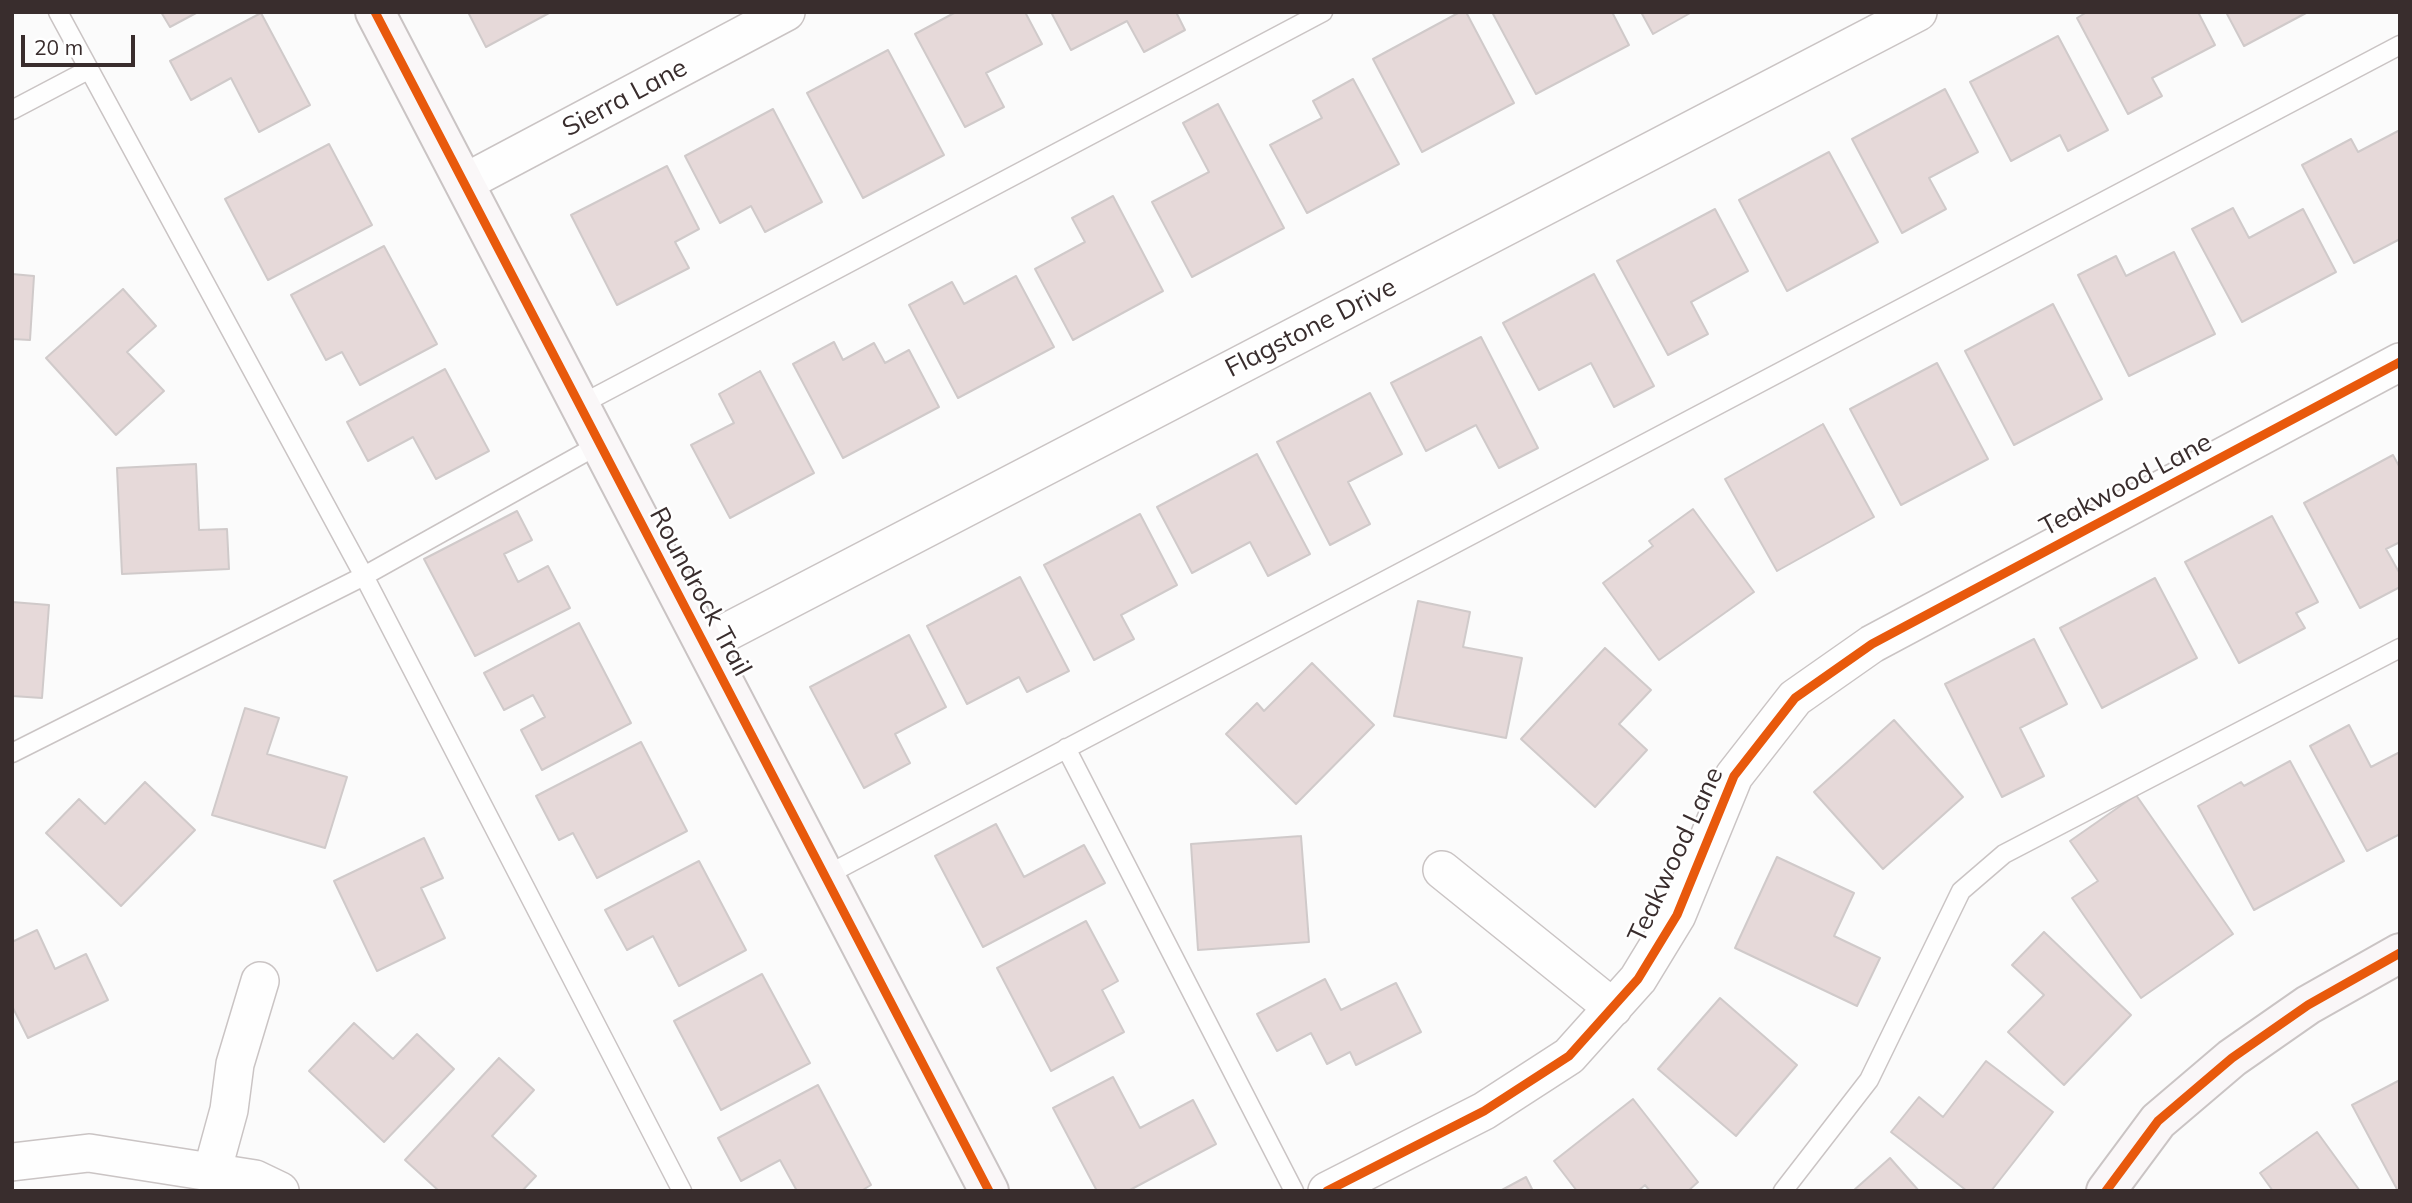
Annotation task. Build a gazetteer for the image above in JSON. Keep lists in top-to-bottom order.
{
  "streets": {
    "street": [
      "Sierra Lane",
      "Flagstone Drive",
      "Teakwood Lane",
      "Roundrock Trail"
    ]
  },
  "crossings": [
    ["Sierra Lane", "Roundrock Trail"],
    ["Flagstone Drive", "Roundrock Trail"]
  ],
  "scale_bar": "20 m"
}
